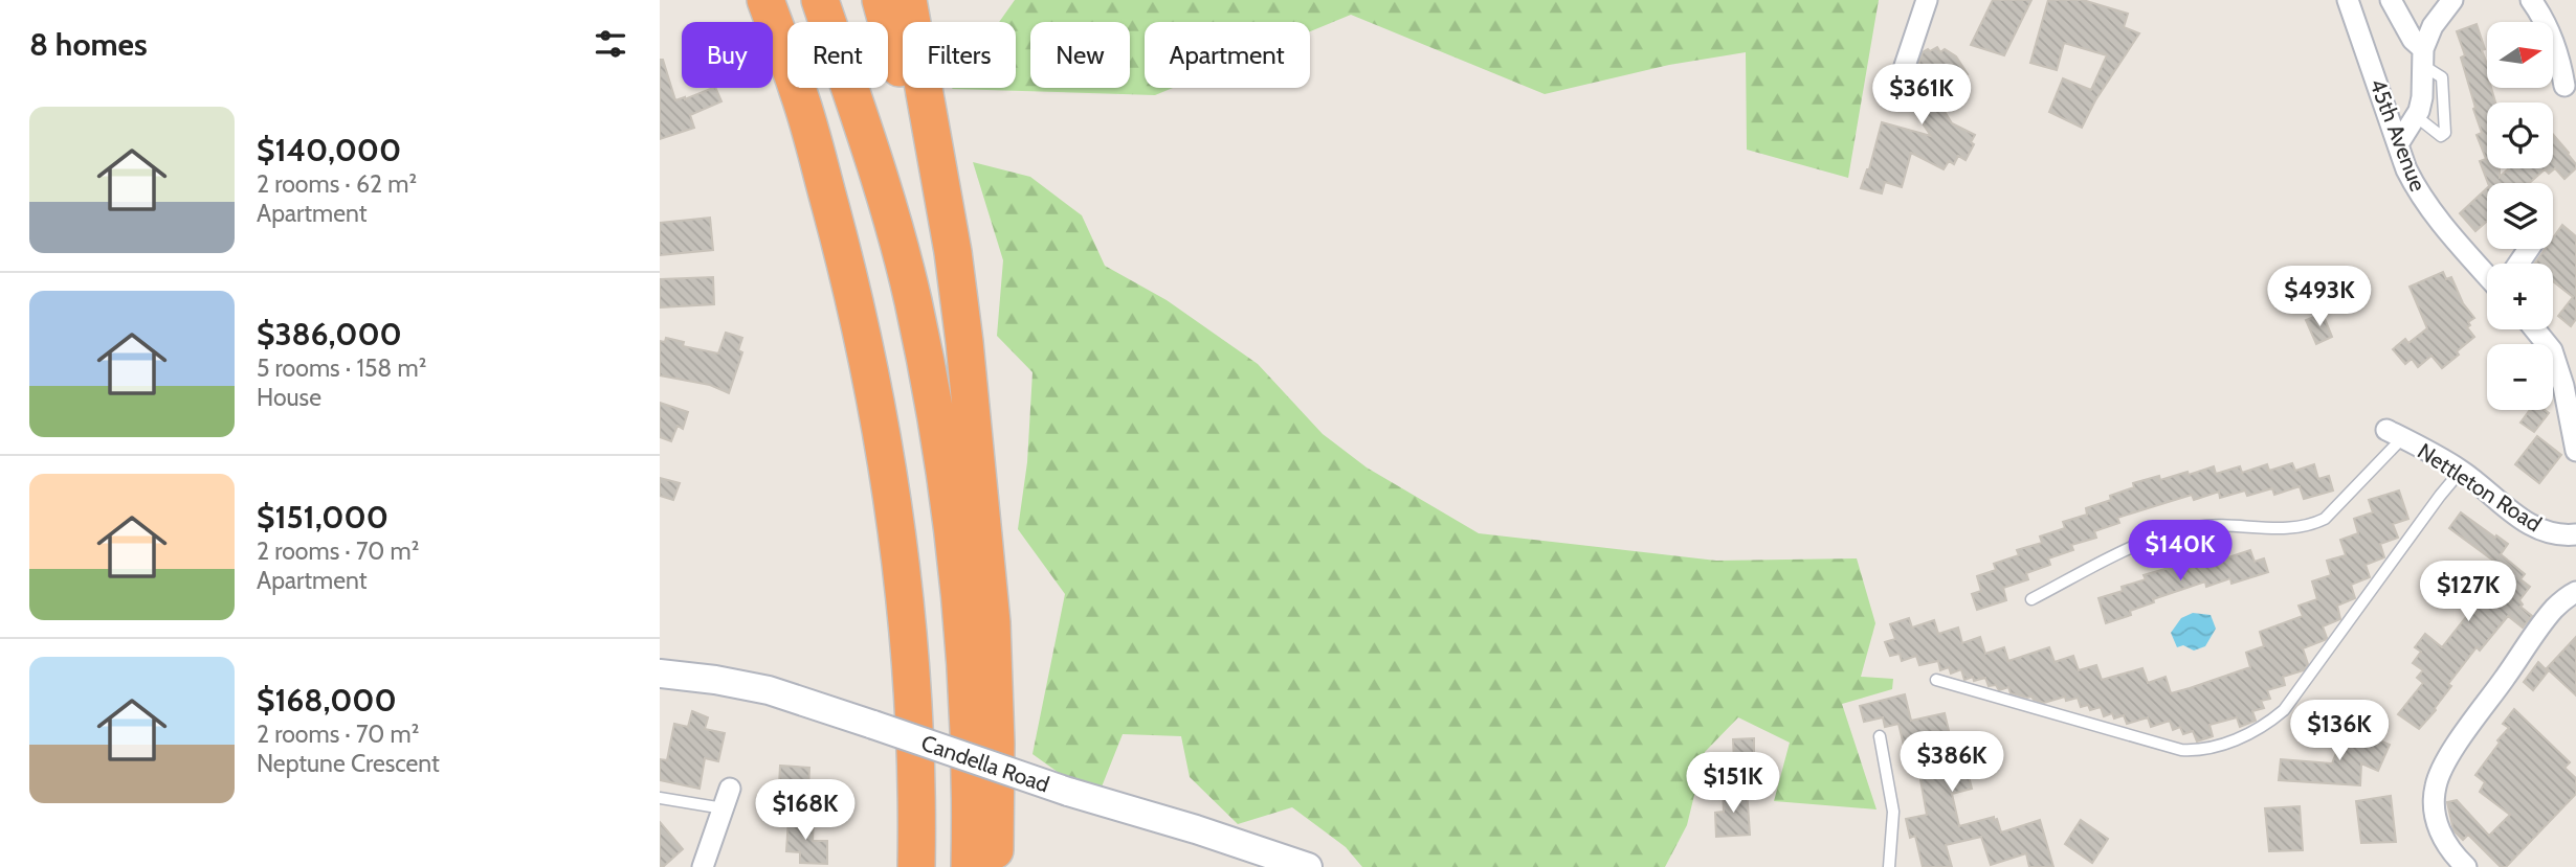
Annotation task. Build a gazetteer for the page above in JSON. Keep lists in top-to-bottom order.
{
  "streets": {
    "street": ["45th Avenue", "Nettleton Road", "Candella Road"]
  },
  "north": "right",
  "page": {
    "heading": "8 homes",
    "map_buttons": ["+", "−"],
    "chip": [
      "Buy",
      "Rent",
      "Filters",
      "New",
      "Apartment"
    ],
    "price": [
      "$361K",
      "$493K",
      "$140K",
      "$127K",
      "$136K",
      "$386K",
      "$151K",
      "$168K"
    ],
    "list": [
      {
        "name": "$140,000",
        "note": "2 rooms · 62 m² · Apartment"
      },
      {
        "name": "$386,000",
        "note": "5 rooms · 158 m² · House"
      },
      {
        "name": "$151,000",
        "note": "2 rooms · 70 m² · Apartment"
      },
      {
        "name": "$168,000",
        "note": "2 rooms · 70 m² · Neptune Crescent"
      }
    ]
  }
}
